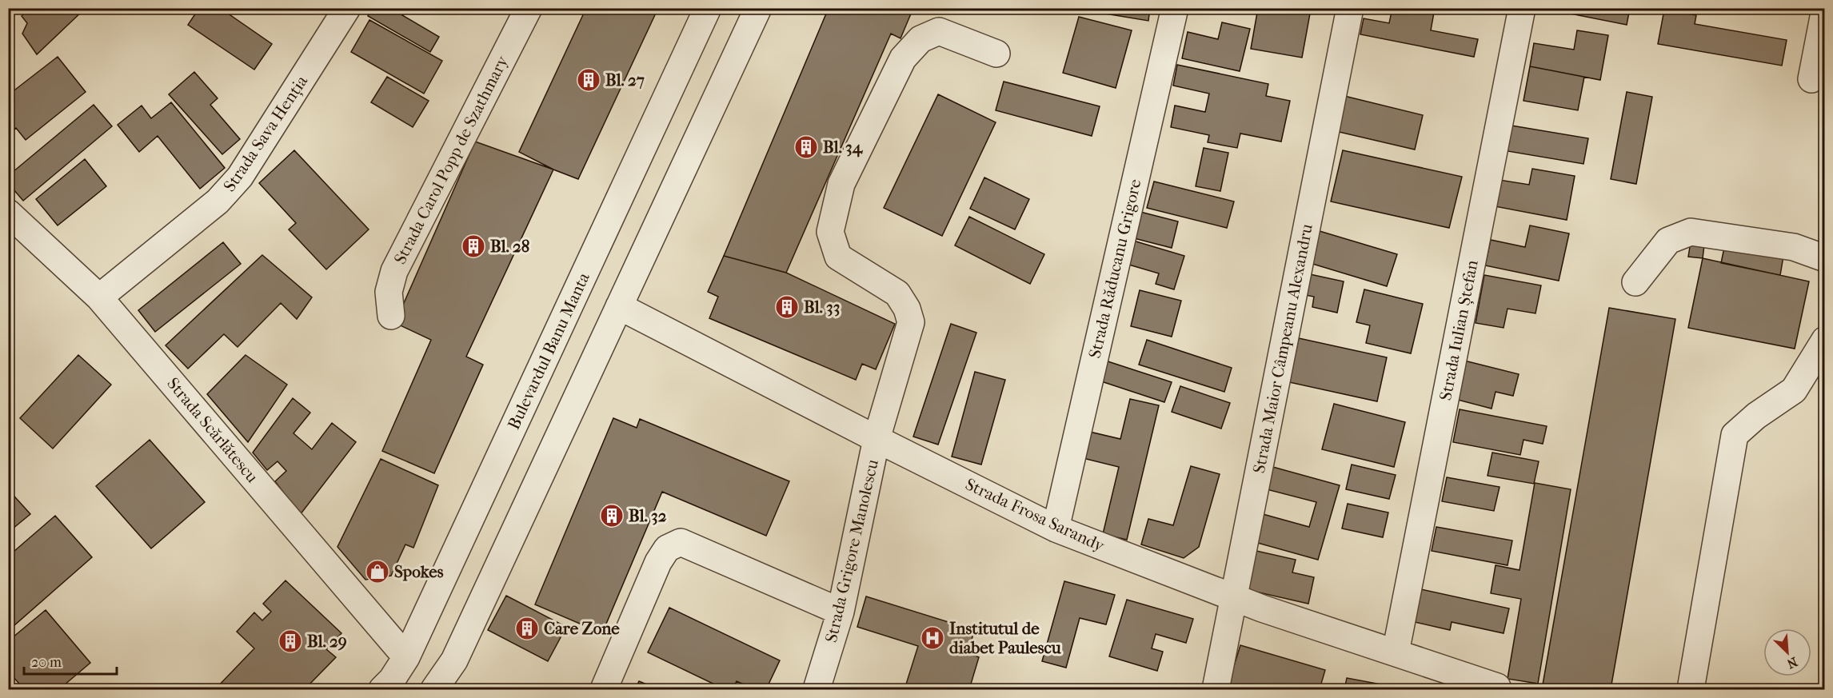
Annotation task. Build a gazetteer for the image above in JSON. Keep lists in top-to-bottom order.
{
  "streets": {
    "street": [
      "Strada Sava Henția",
      "Strada Carol Popp de Szathmary",
      "Strada Răducanu Grigore",
      "Strada Iulian Ștefan",
      "Strada Maior Câmpeanu Alexandru",
      "Bulevardul Banu Manta",
      "Strada Scărlătescu",
      "Strada Frosa Sarandy",
      "Strada Grigore Manolescu"
    ]
  },
  "crossings": [
    ["Strada Sava Henția", "Strada Scărlătescu"],
    ["Strada Răducanu Grigore", "Strada Frosa Sarandy"],
    ["Strada Iulian Ștefan", "Strada Frosa Sarandy"],
    ["Strada Maior Câmpeanu Alexandru", "Strada Frosa Sarandy"],
    ["Bulevardul Banu Manta", "Strada Scărlătescu"],
    ["Strada Frosa Sarandy", "Strada Grigore Manolescu"]
  ],
  "places": {
    "building": [
      "Bl. 27",
      "Bl. 34",
      "Bl. 28",
      "Bl. 33",
      "Bl. 32",
      "Care Zone",
      "Bl. 29"
    ],
    "shop": ["Spokes"],
    "hospital": ["Institutul de diabet Paulescu"]
  },
  "scale_bar": "20 m",
  "north": "bottom right"
}
